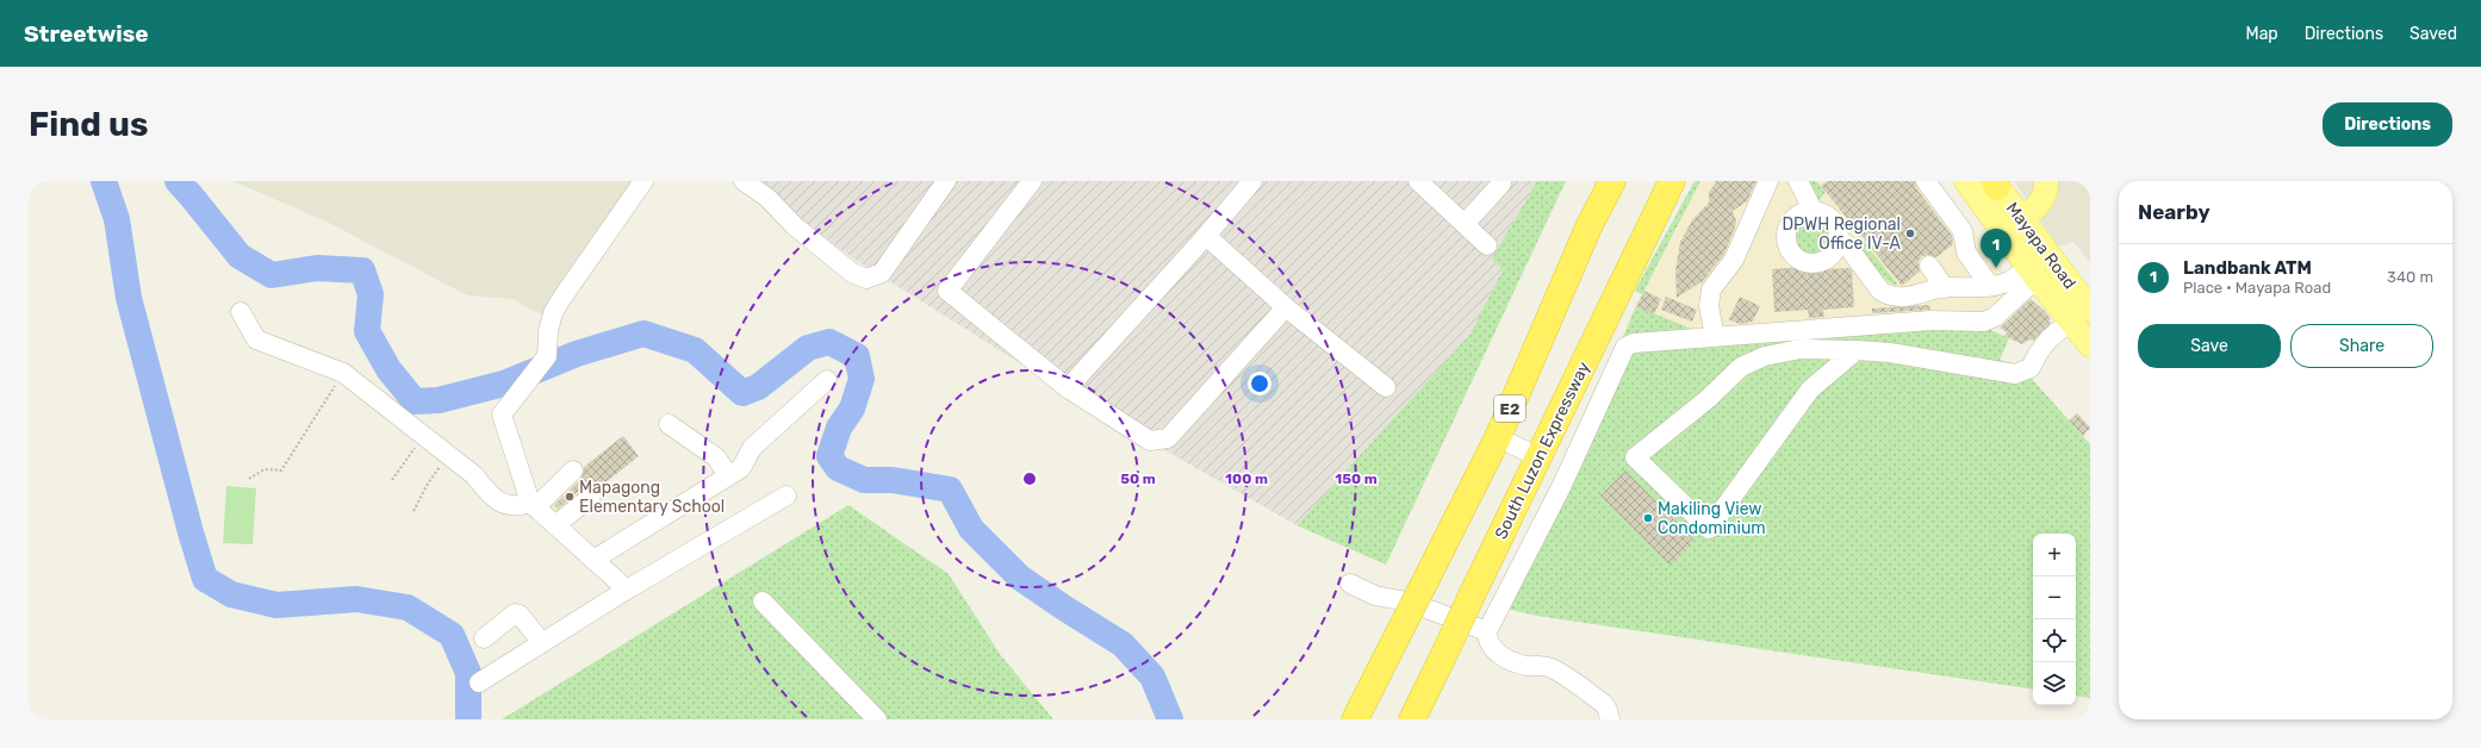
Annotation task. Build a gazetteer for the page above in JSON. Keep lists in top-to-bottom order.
{
  "streets": {
    "highway": ["E2", "South Luzon Expressway"],
    "main road": ["Mayapa Road"]
  },
  "places": ["DPWH Regional Office IV-A", "Mapagong Elementary School", "Makiling View Condominium"],
  "page": {
    "header": "Streetwise",
    "nav": ["Map", "Directions", "Saved"],
    "buttons": [
      "Directions",
      ["Save", "Share"]
    ],
    "title": "Find us",
    "heading": "Nearby",
    "pins": "1",
    "list": [
      {
        "mark": "1",
        "name": "Landbank ATM",
        "note": "Place · Mayapa Road",
        "value": "340 m"
      }
    ],
    "map_buttons": ["+", "−"]
  },
  "rings": ["50 m", "100 m", "150 m"]
}
